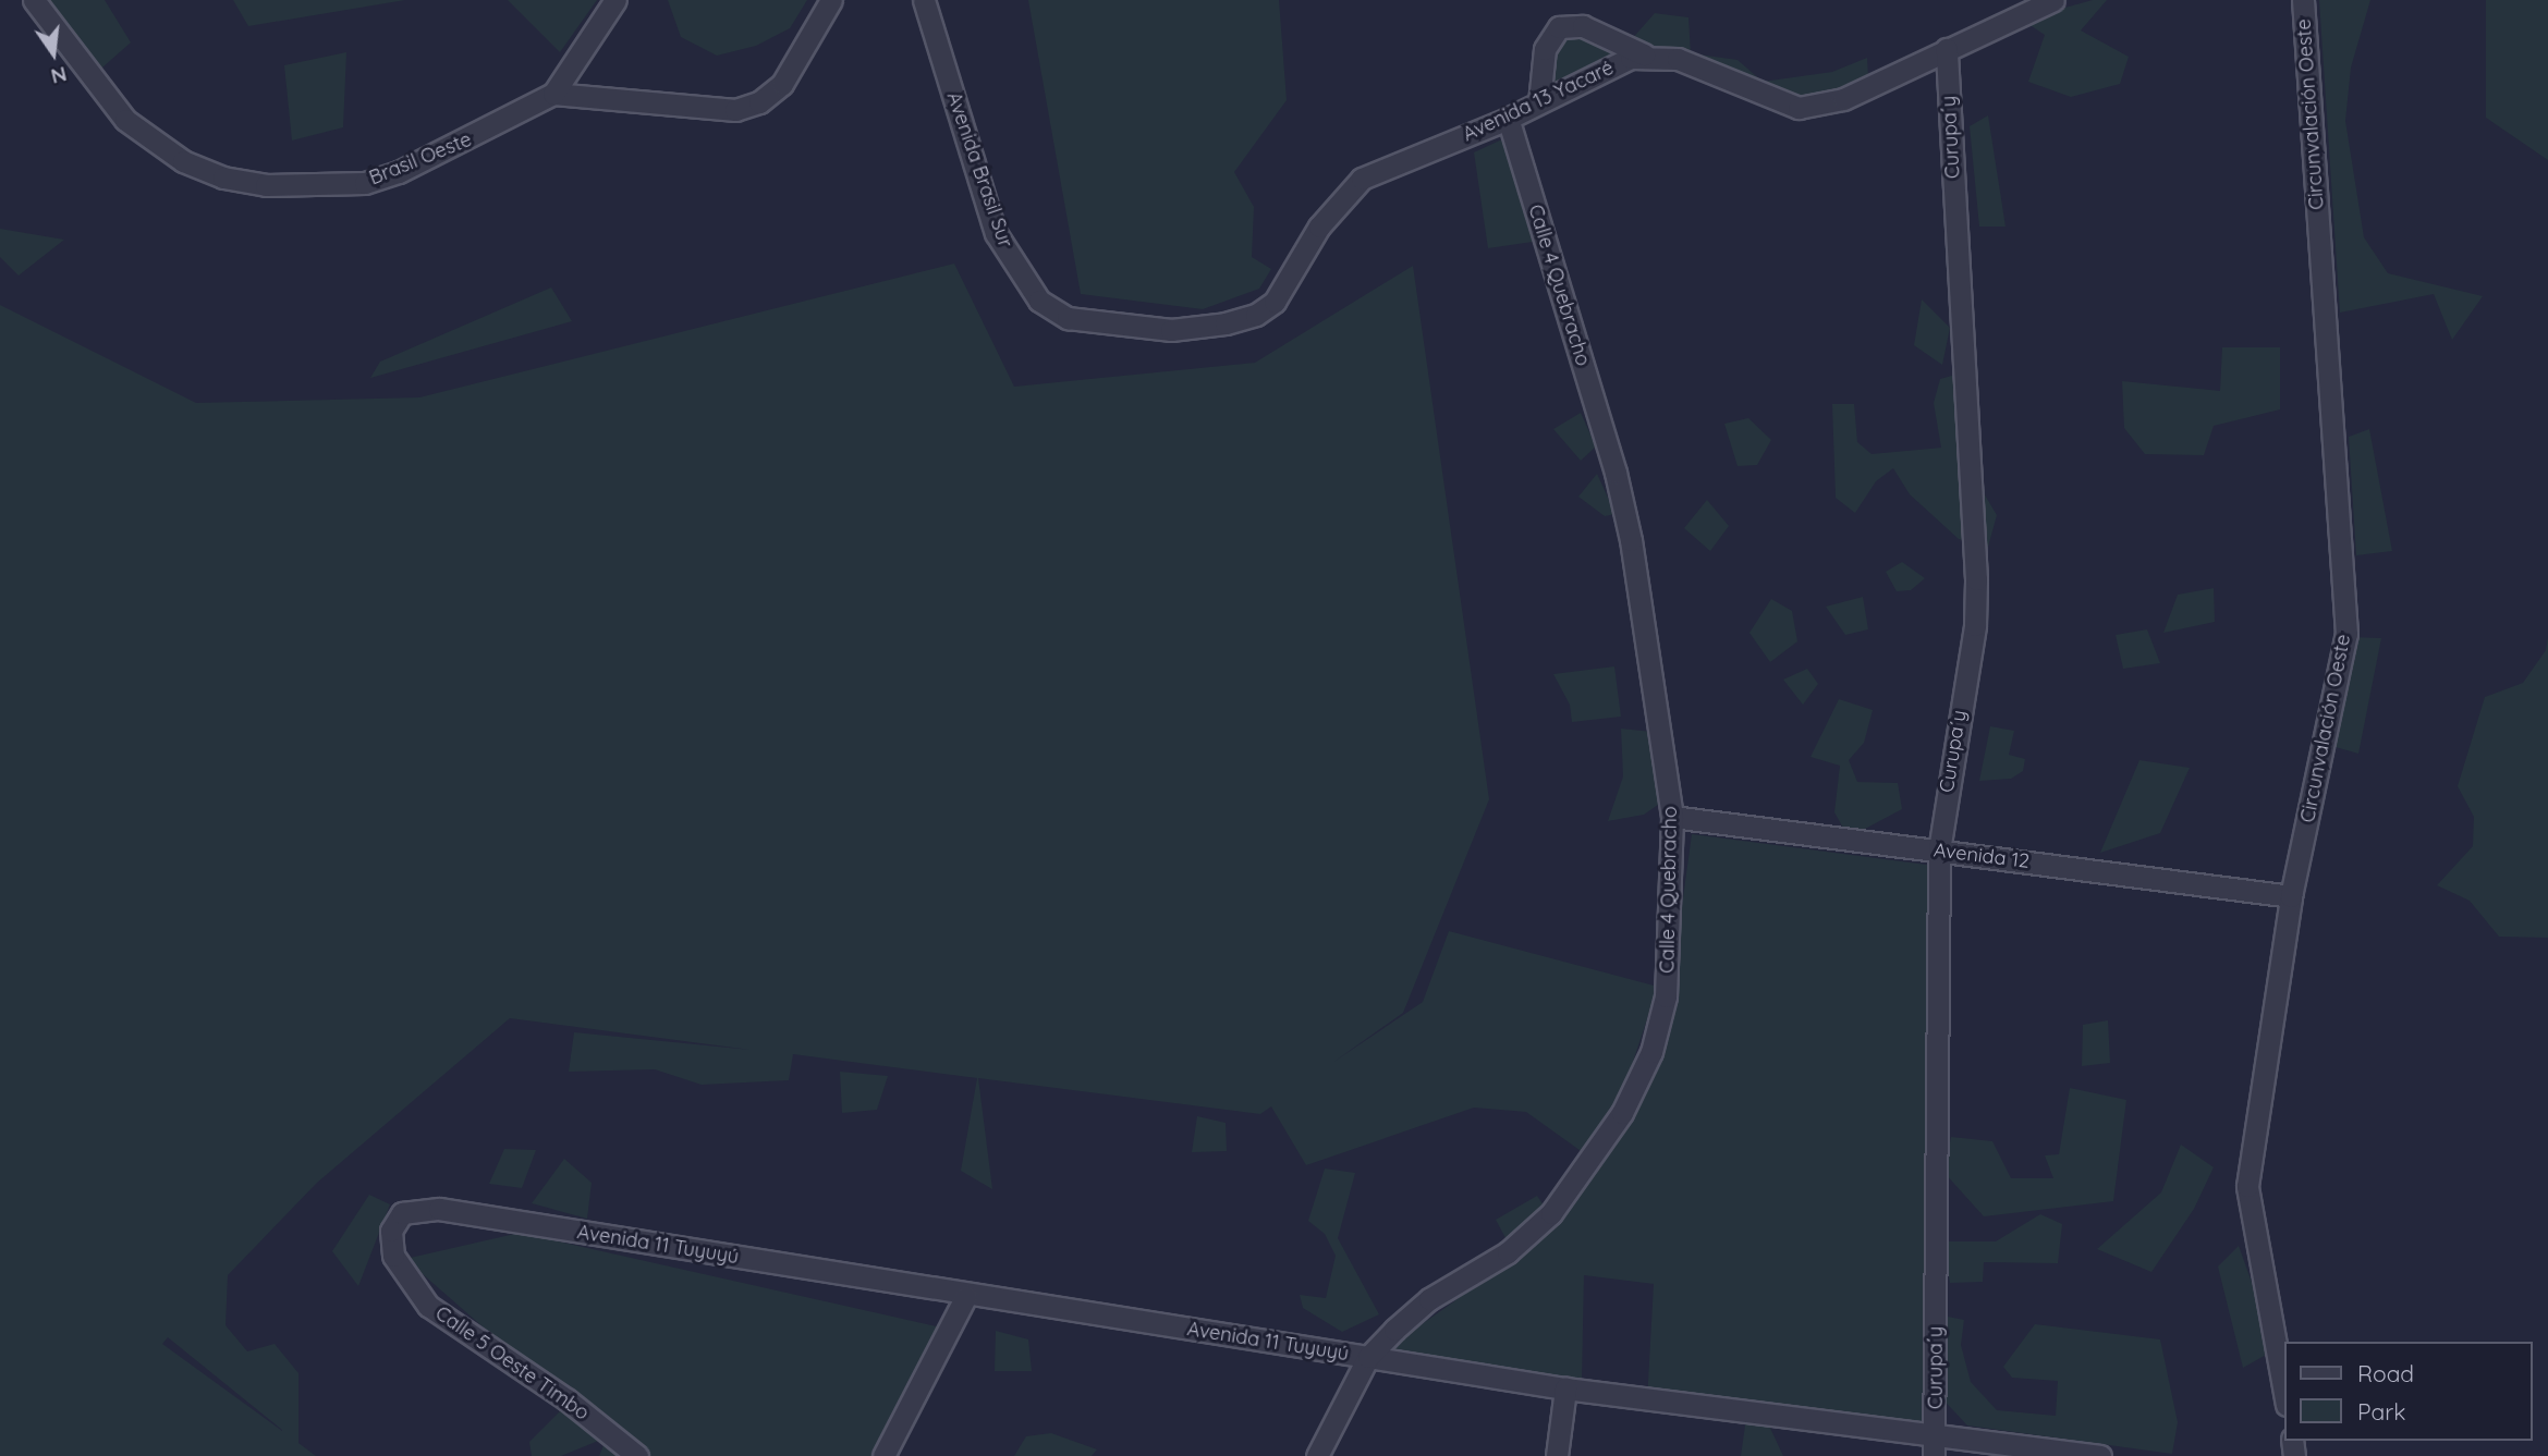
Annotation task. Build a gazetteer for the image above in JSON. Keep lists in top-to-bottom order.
{
  "streets": {
    "street": [
      "Avenida 13 Yacaré",
      "Circunvalación Oeste",
      "Curupa´y",
      "Brasil Oeste",
      "Avenida Brasil Sur",
      "Calle 4 Quebracho",
      "Avenida 12",
      "Avenida 11 Tuyuyú",
      "Calle 5 Oeste Timbo"
    ]
  },
  "crossings": [
    ["Avenida 13 Yacaré", "Avenida Brasil Sur"],
    ["Avenida 13 Yacaré", "Calle 4 Quebracho"],
    ["Circunvalación Oeste", "Avenida 12"],
    ["Curupa´y", "Avenida 12"],
    ["Curupa´y", "Avenida 11 Tuyuyú"],
    ["Calle 4 Quebracho", "Avenida 12"],
    ["Calle 4 Quebracho", "Avenida 11 Tuyuyú"],
    ["Avenida 11 Tuyuyú", "Calle 5 Oeste Timbo"]
  ],
  "legend": ["Road", "Park"],
  "north": "bottom"
}
